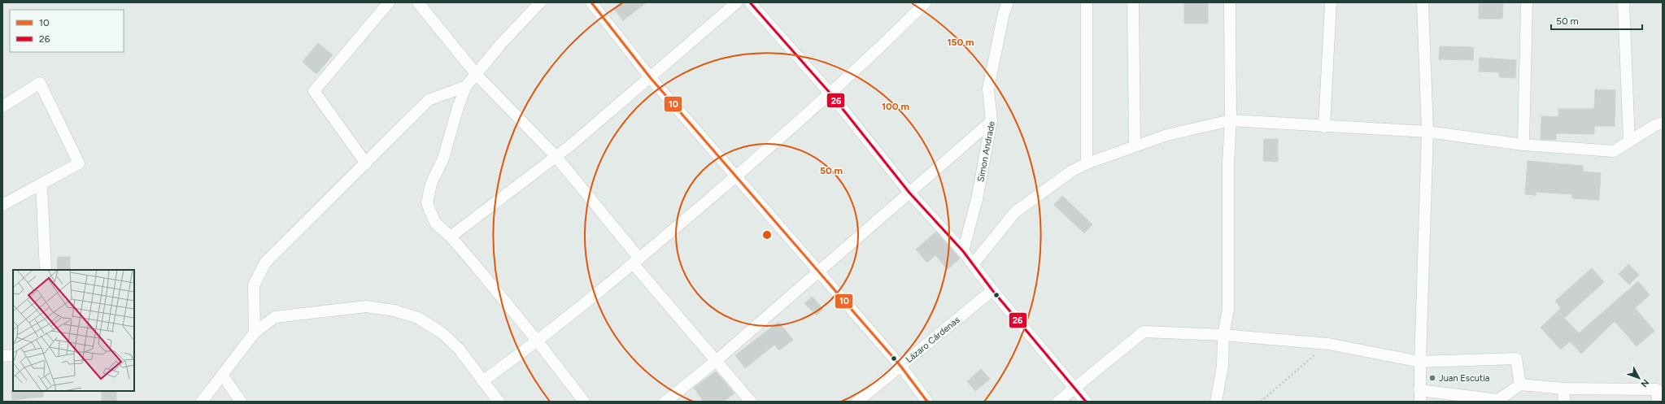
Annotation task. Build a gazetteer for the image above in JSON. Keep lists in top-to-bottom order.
{
  "streets": {
    "street": ["Simon Andrade", "Lázaro Cárdenas"]
  },
  "places": ["Juan Escutia"],
  "lines": ["transit line 10", "transit line 26"],
  "legend": ["10", "26"],
  "scale_bar": "50 m",
  "north": "bottom right",
  "rings": ["150 m", "100 m", "50 m"]
}
